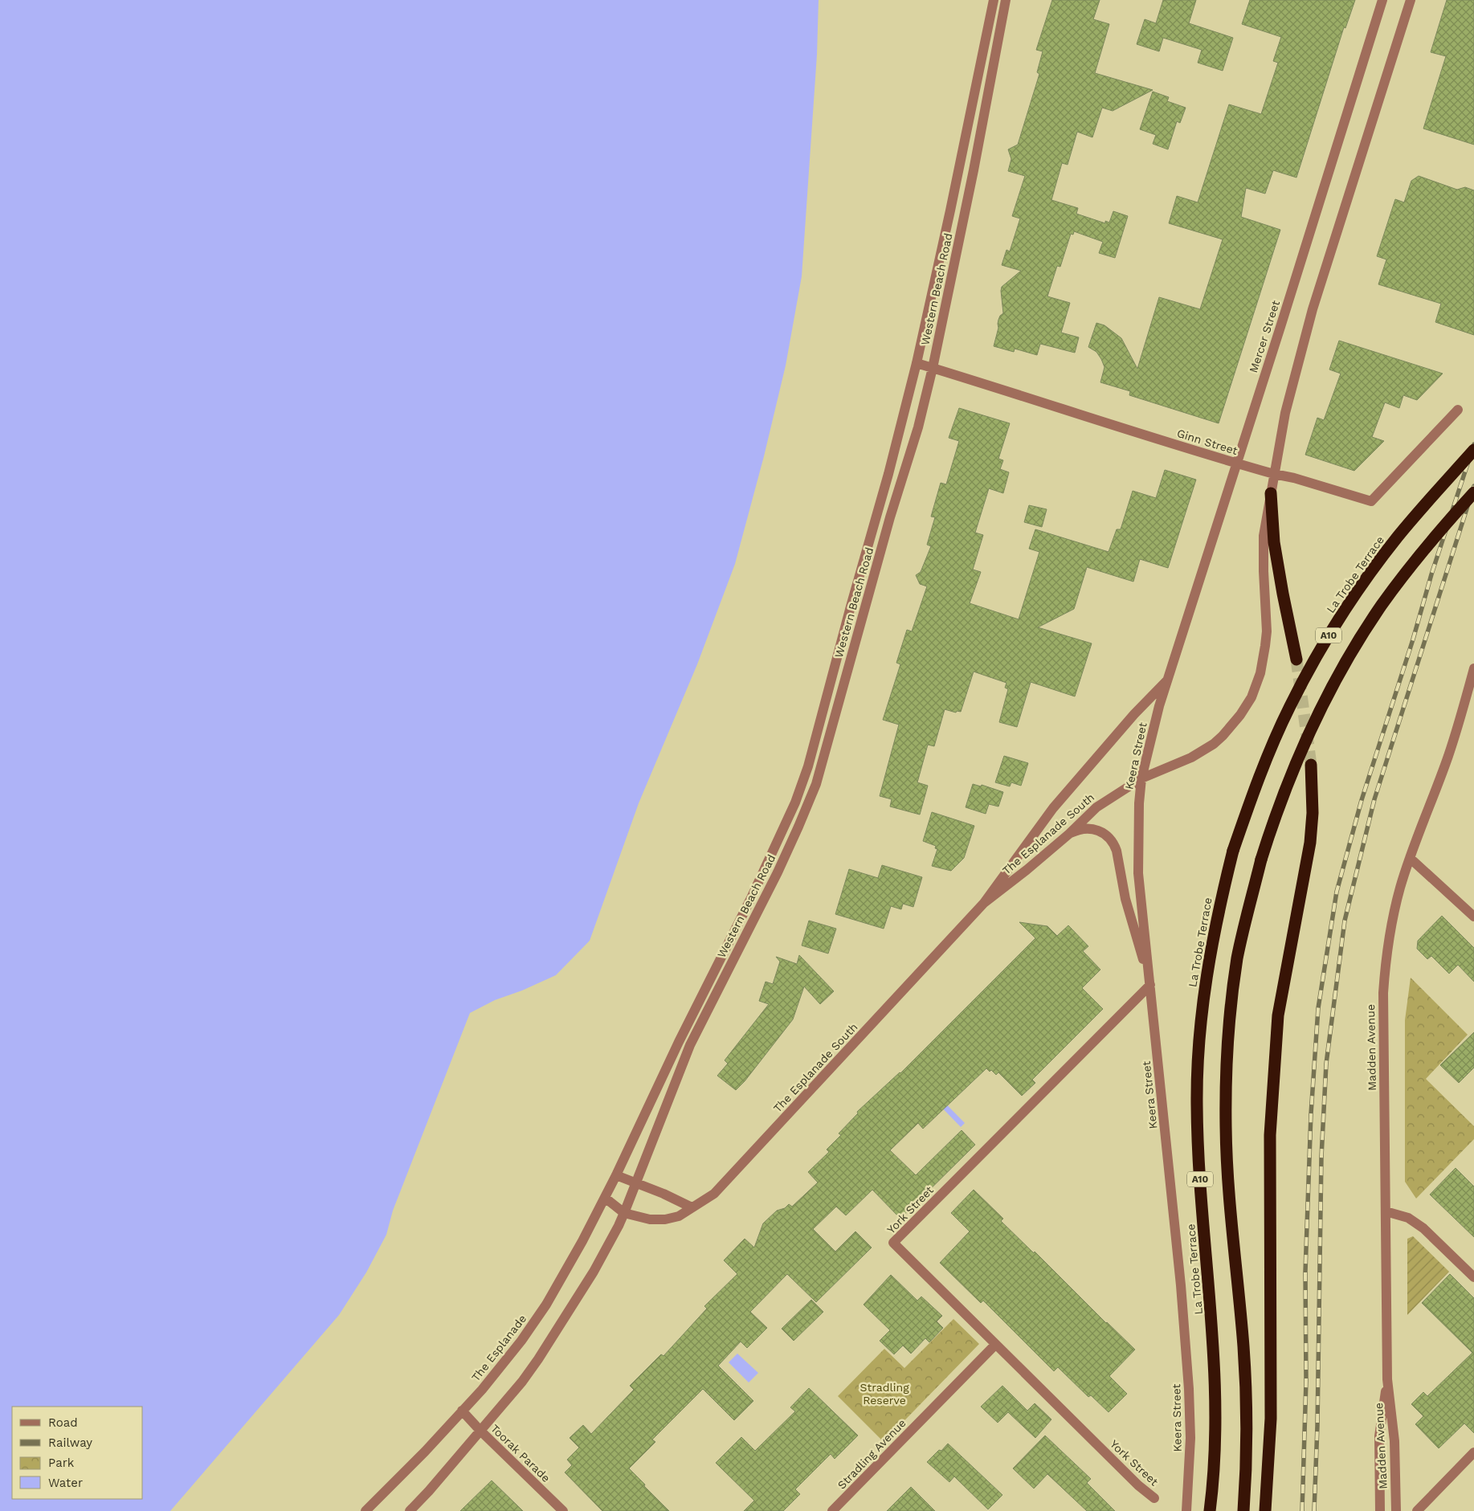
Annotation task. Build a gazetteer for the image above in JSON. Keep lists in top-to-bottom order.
{
  "streets": {
    "highway": ["La Trobe Terrace", "A10"],
    "street": [
      "Western Beach Road",
      "Mercer Street",
      "Ginn Street",
      "Keera Street",
      "The Esplanade South",
      "Madden Avenue",
      "York Street",
      "The Esplanade",
      "Toorak Parade",
      "Stradling Avenue"
    ]
  },
  "crossings": [
    ["Western Beach Road", "Ginn Street"],
    ["Western Beach Road", "The Esplanade"],
    ["Mercer Street", "Ginn Street"],
    ["Mercer Street", "Keera Street"],
    ["Mercer Street", "The Esplanade South"],
    ["Keera Street", "The Esplanade South"],
    ["Keera Street", "York Street"],
    ["The Esplanade South", "The Esplanade"],
    ["York Street", "Stradling Avenue"],
    ["The Esplanade", "Toorak Parade"]
  ],
  "parks": ["Stradling Reserve"],
  "legend": [
    "Road",
    "Railway",
    "Park",
    "Water"
  ]
}
